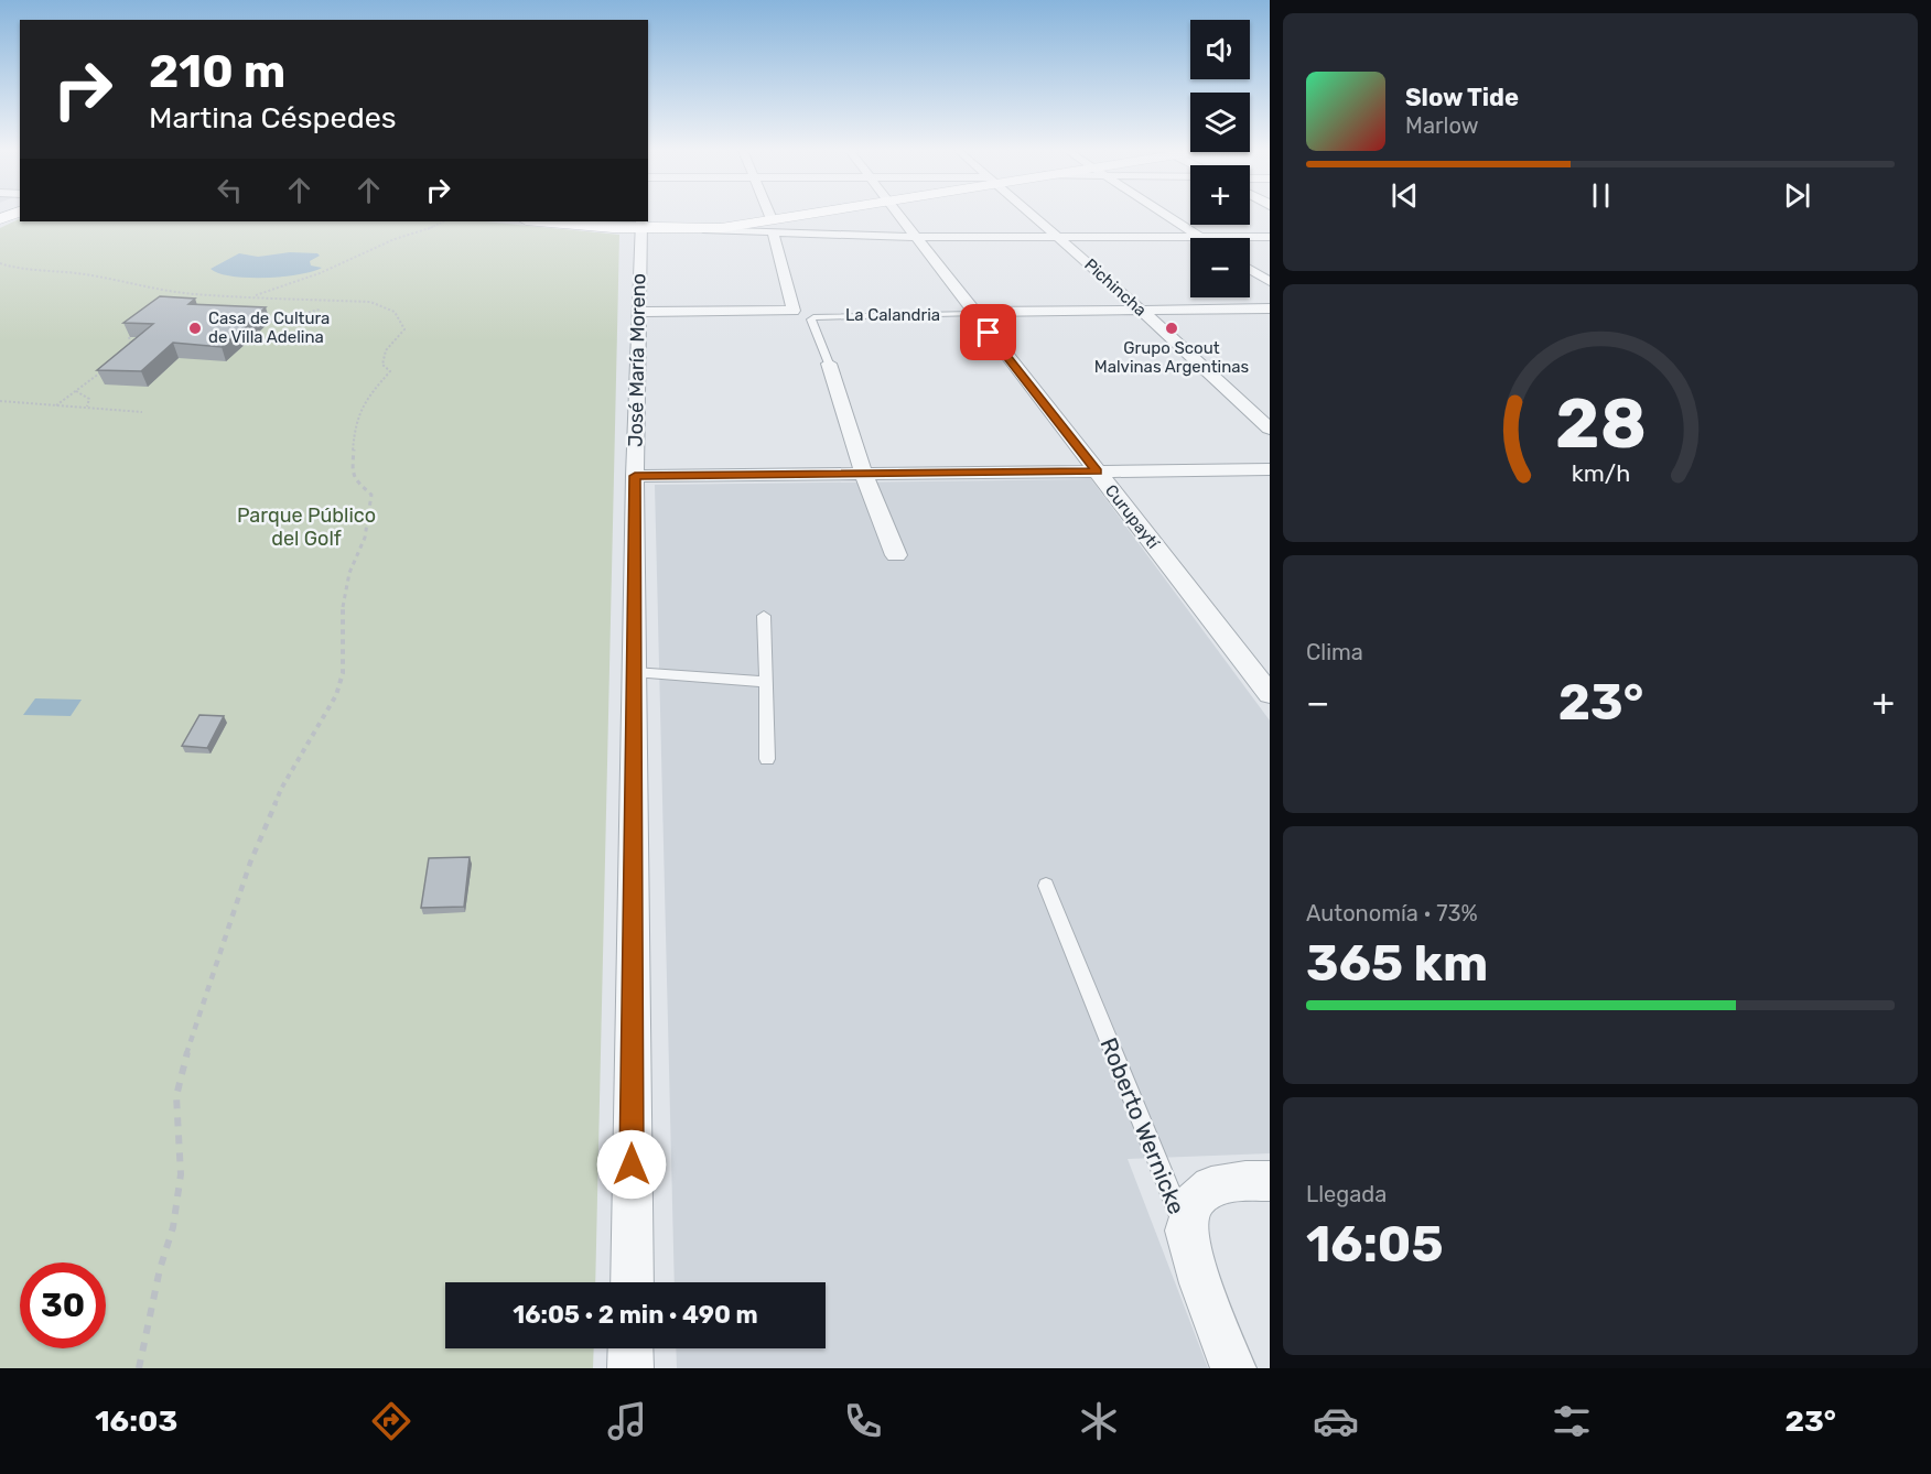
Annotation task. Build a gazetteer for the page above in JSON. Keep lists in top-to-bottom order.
{
  "streets": {
    "street": [
      "Pichincha",
      "La Calandria",
      "José María Moreno",
      "Curupaytí",
      "Roberto Wernicke"
    ]
  },
  "crossings": [
    ["Pichincha", "La Calandria"],
    ["La Calandria", "Curupaytí"]
  ],
  "parks": ["Parque Público del Golf"],
  "places": ["Casa de Cultura de Villa Adelina", "Grupo Scout Malvinas Argentinas"],
  "page": {
    "map_buttons": ["+", "−"],
    "turn": ["210 m", "Martina Céspedes"],
    "song": ["Slow Tide", "Marlow"],
    "tile": [
      "Clima",
      ["Autonomía · 73%", "365 km"],
      ["Llegada", "16:05"]
    ],
    "heat": ["−", "23°", "+"],
    "limit": "30",
    "trip": "16:05 · 2 min · 490 m",
    "tabs": ["16:03", "23°"],
    "gauge": ["28", "km/h"]
  }
}
